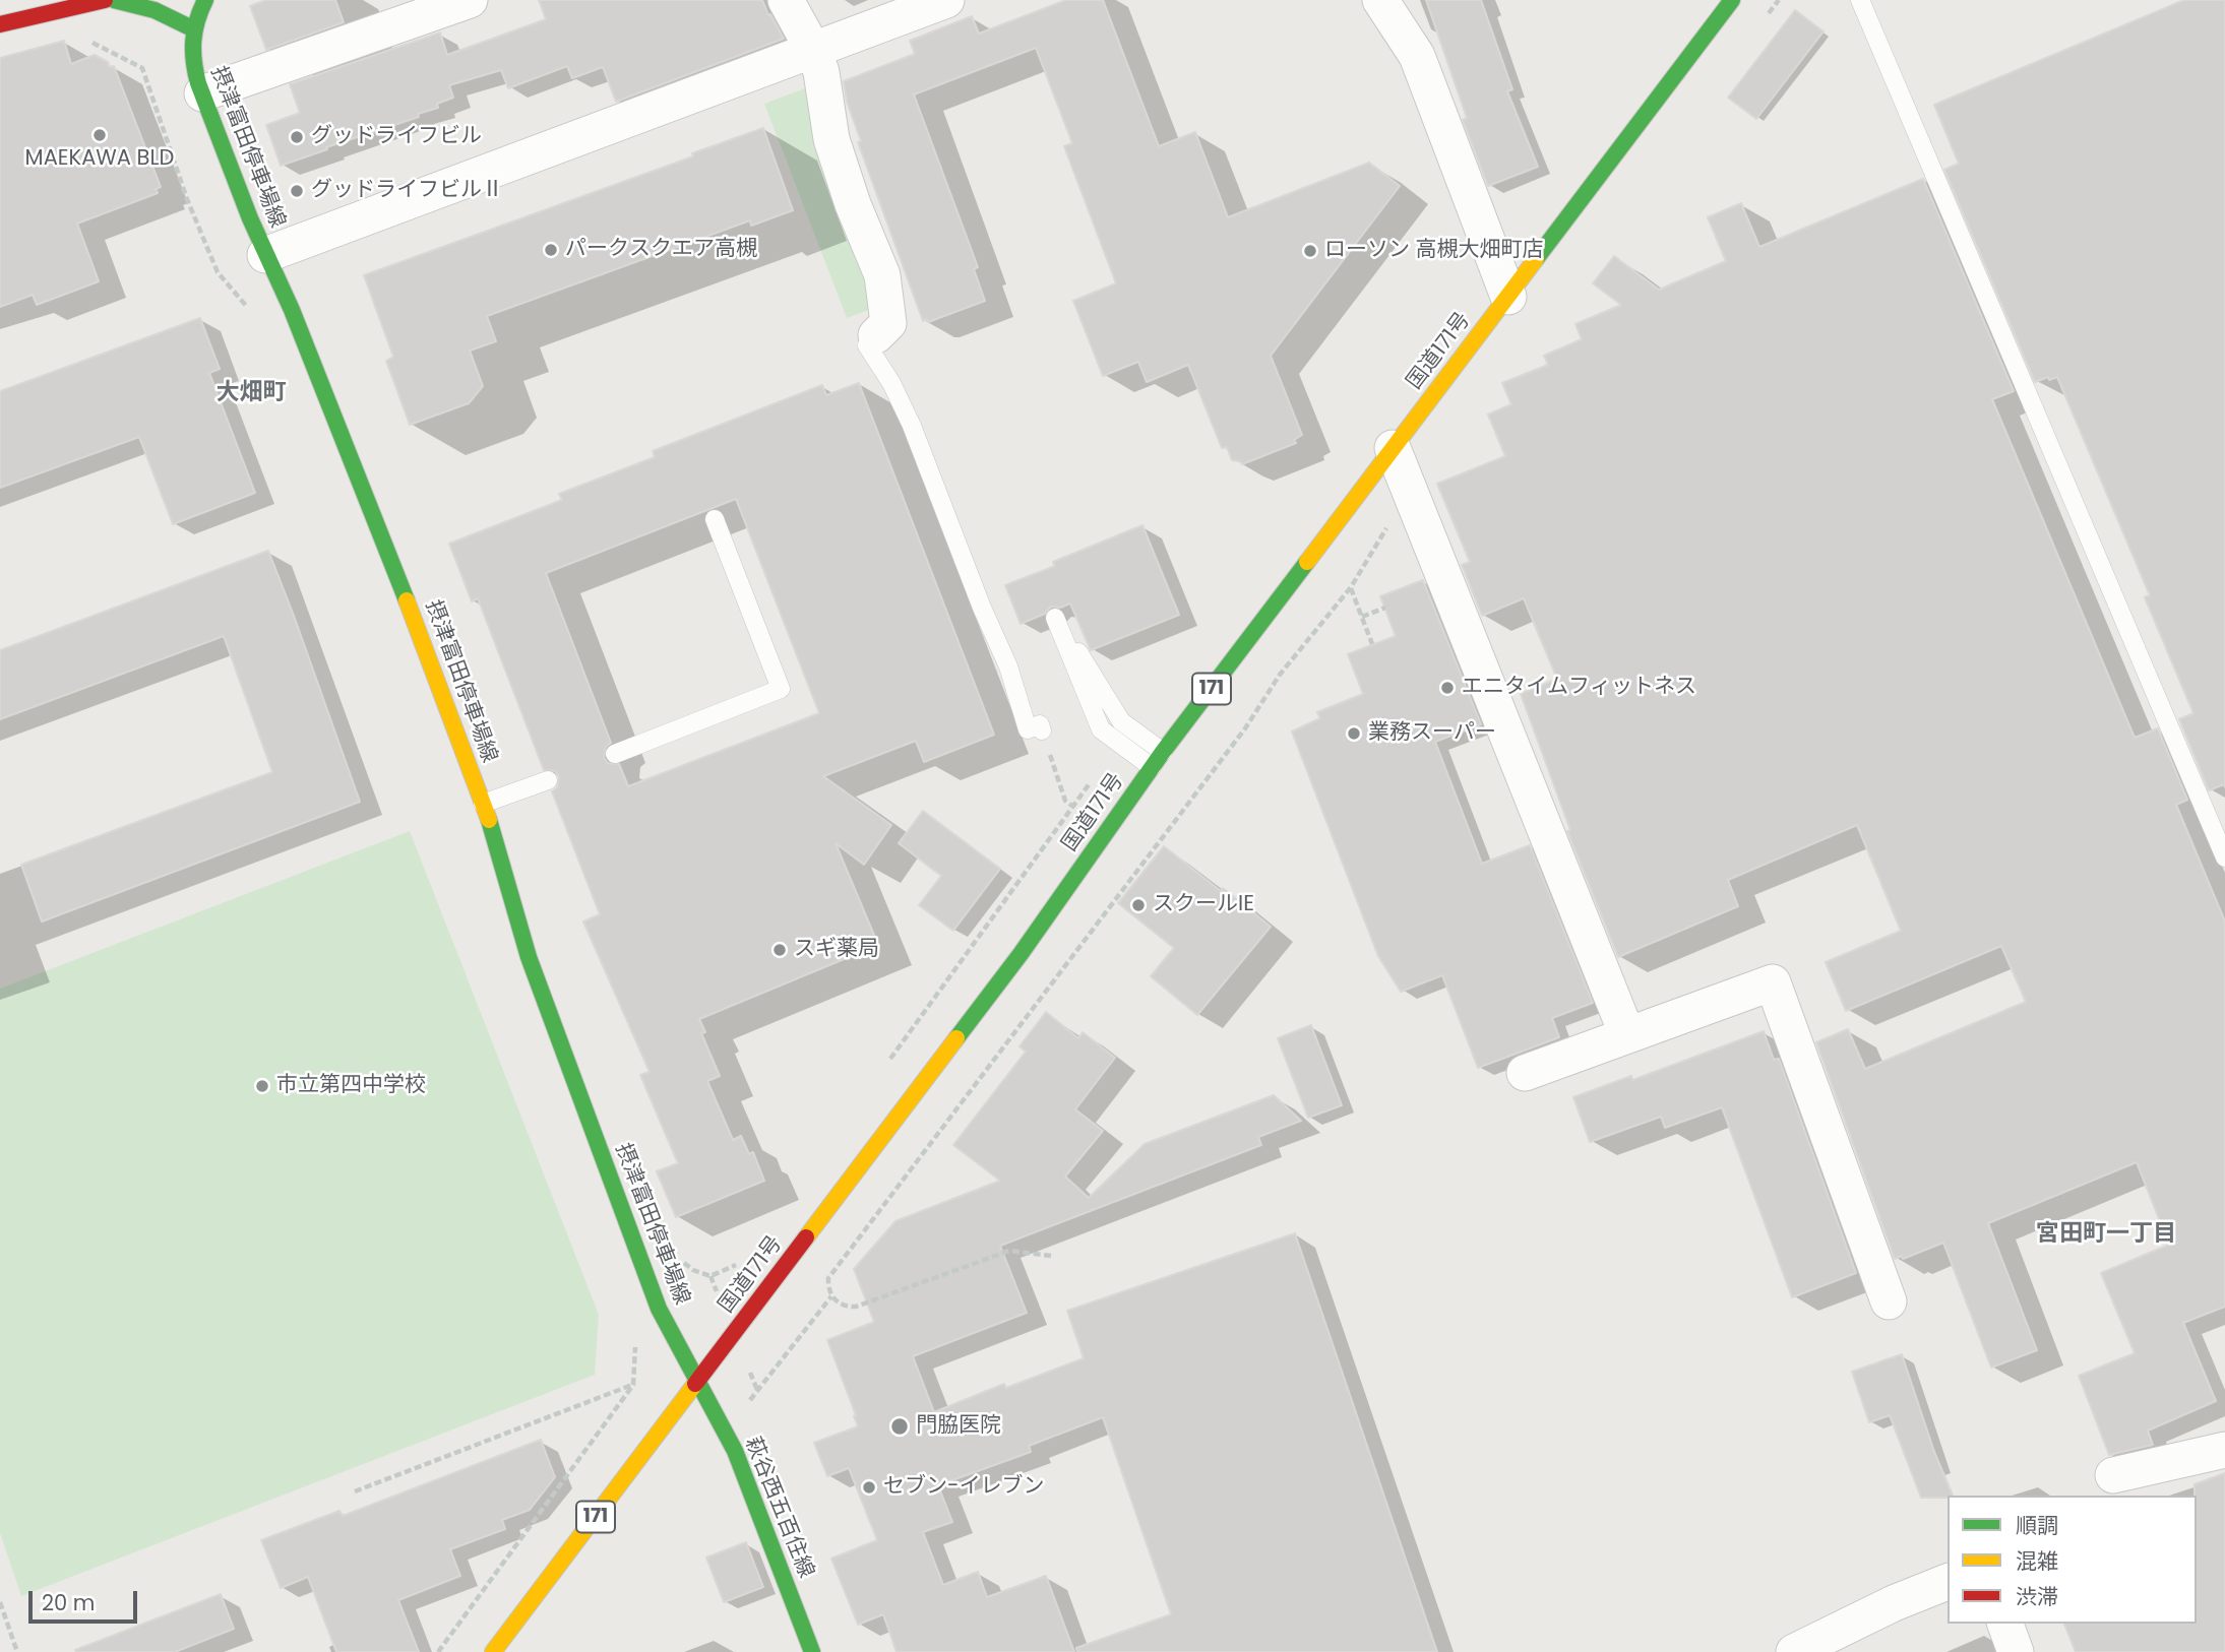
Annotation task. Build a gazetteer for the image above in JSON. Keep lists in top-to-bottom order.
{
  "streets": {
    "main road": [
      "摂津富田停車場線",
      "国道171号",
      "171",
      "萩谷西五百住線"
    ]
  },
  "crossings": [
    ["摂津富田停車場線", "国道171号"],
    ["摂津富田停車場線", "萩谷西五百住線"],
    ["国道171号", "萩谷西五百住線"]
  ],
  "districts": ["大畑町", "宮田町一丁目"],
  "places": [
    "MAEKAWA BLD",
    "グッドライフビル",
    "グッドライフビルⅡ",
    "パークスクエア高槻",
    "ローソン 高槻大畑町店",
    "エニタイムフィットネス",
    "業務スーパー",
    "スクールIE",
    "スギ薬局",
    "市立第四中学校",
    "門脇医院",
    "セブン-イレブン"
  ],
  "legend": ["順調", "混雑", "渋滞"],
  "scale_bar": "20 m"
}
